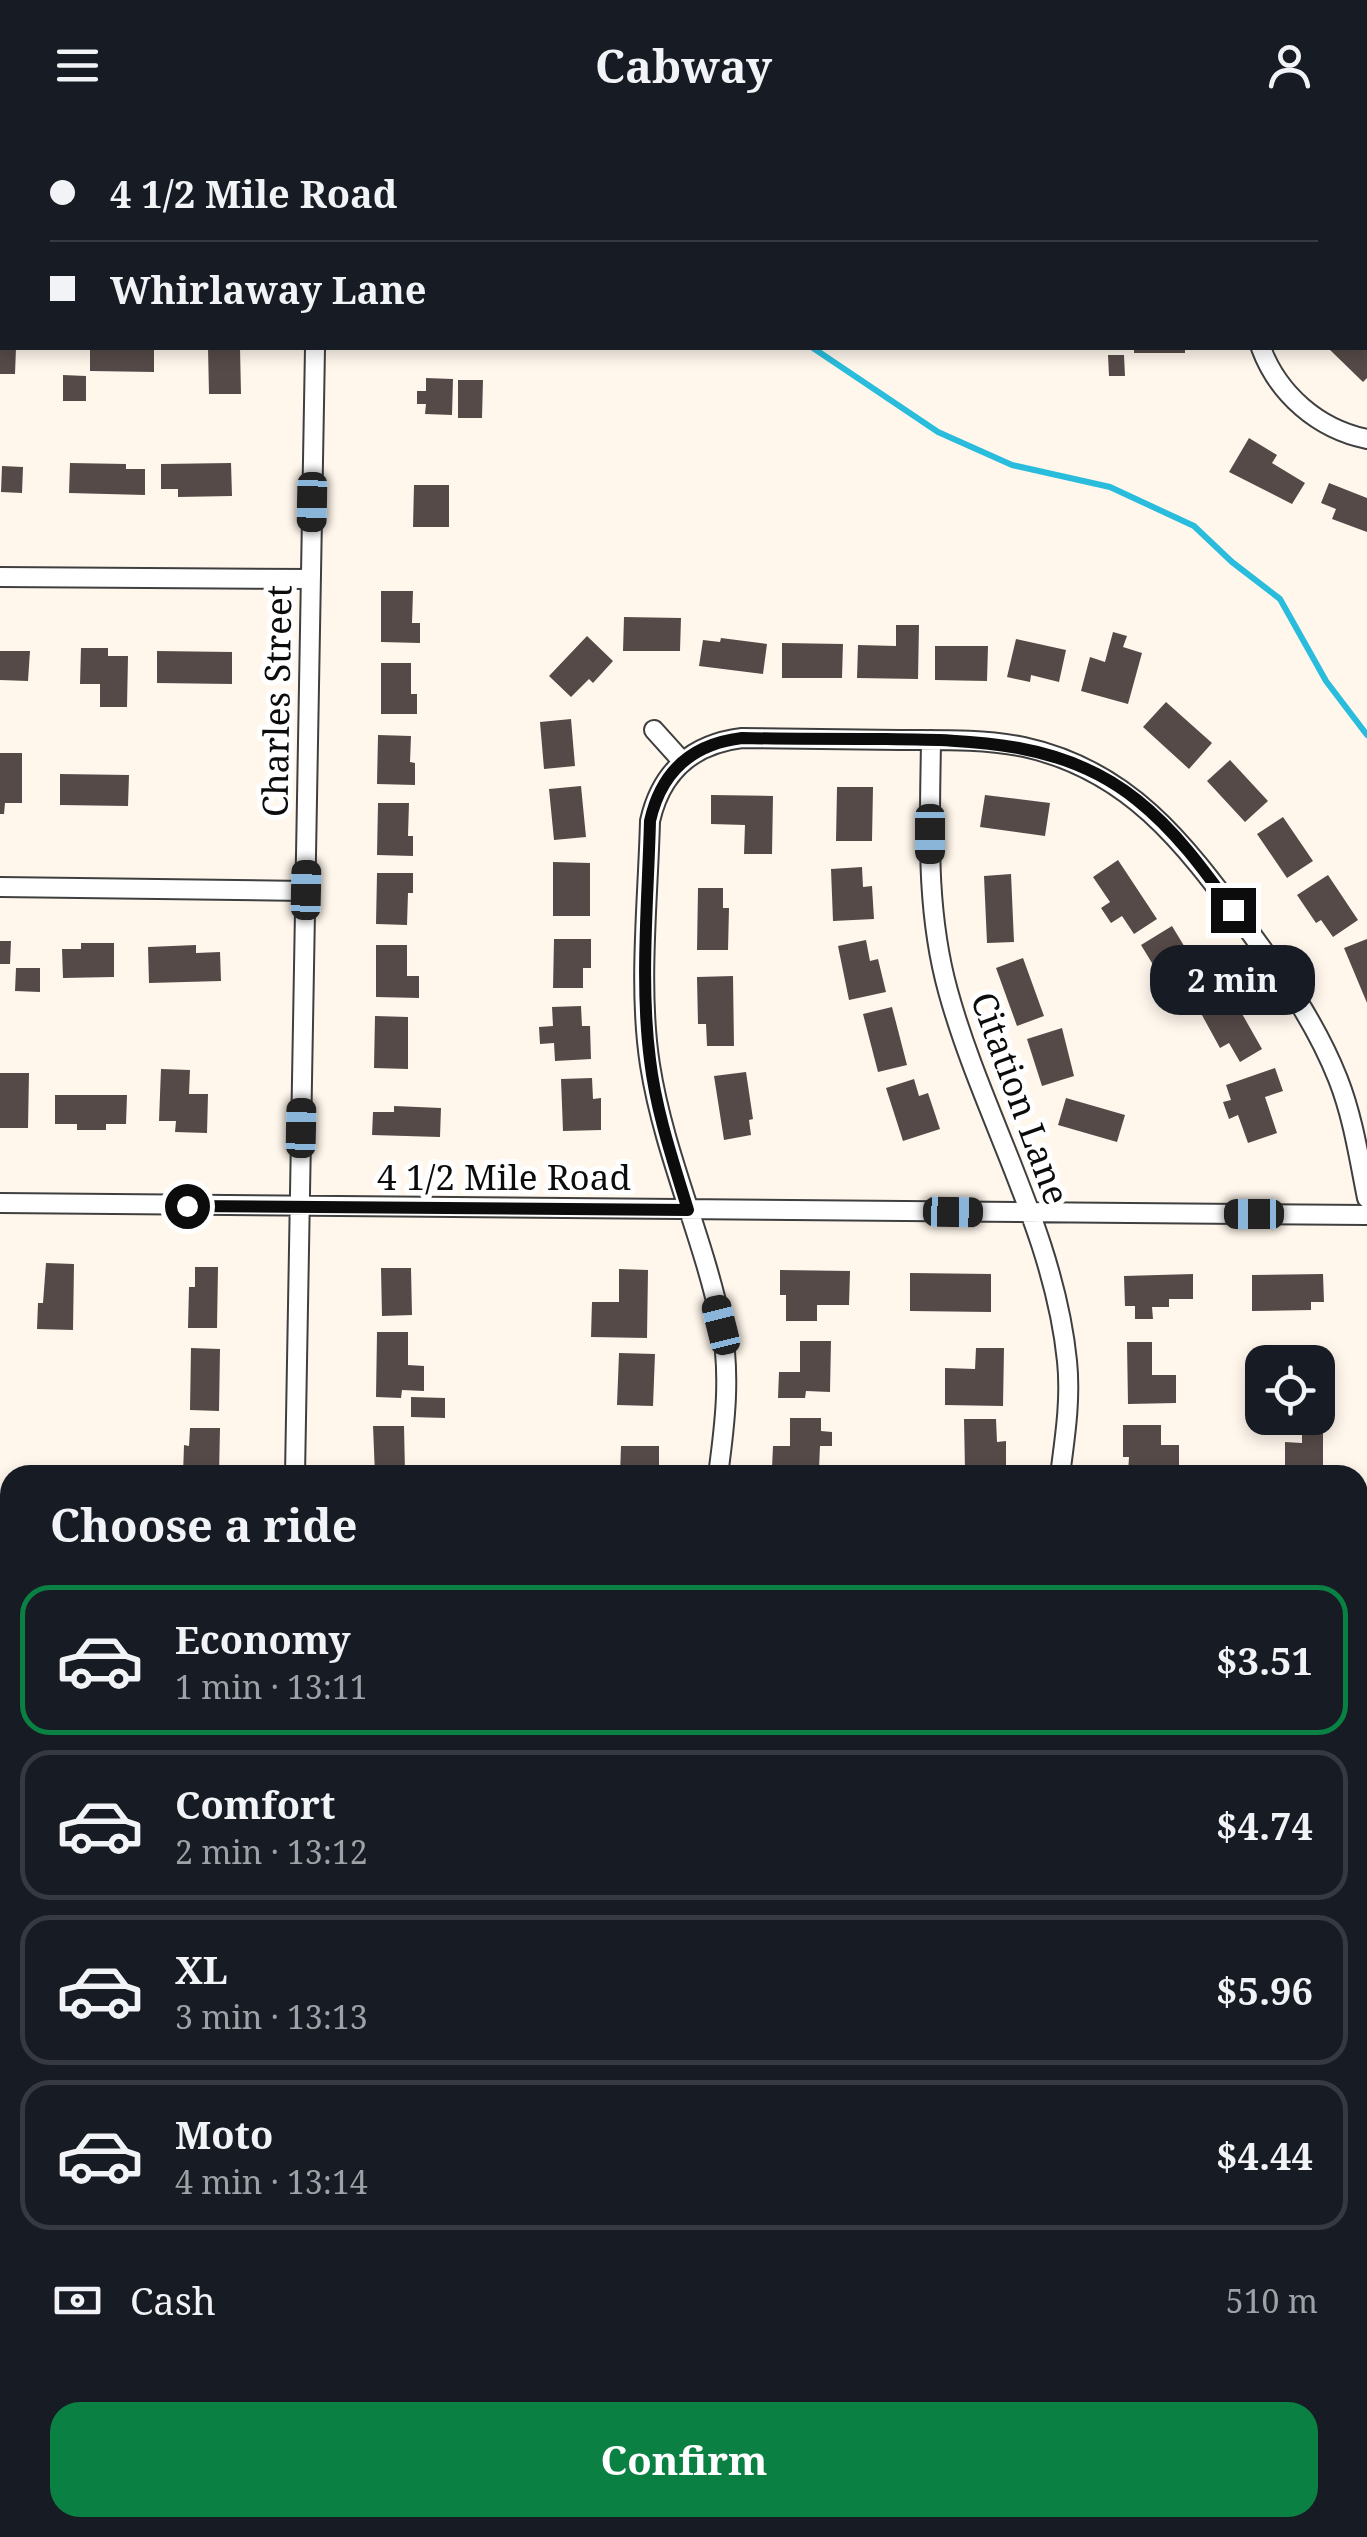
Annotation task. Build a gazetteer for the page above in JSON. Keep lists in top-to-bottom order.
{
  "streets": {
    "street": ["Charles Street", "Citation Lane", "4 1/2 Mile Road"]
  },
  "crossings": [
    ["Charles Street", "4 1/2 Mile Road"],
    ["Citation Lane", "4 1/2 Mile Road"]
  ],
  "page": {
    "header": "Cabway",
    "banner": ["4 1/2 Mile Road", "Whirlaway Lane"],
    "bubble": "2 min",
    "heading": "Choose a ride",
    "list": [
      {
        "name": "Economy",
        "note": "1 min · 13:11",
        "value": "$3.51"
      },
      {
        "name": "Comfort",
        "note": "2 min · 13:12",
        "value": "$4.74"
      },
      {
        "name": "XL",
        "note": "3 min · 13:13",
        "value": "$5.96"
      },
      {
        "name": "Moto",
        "note": "4 min · 13:14",
        "value": "$4.44"
      }
    ],
    "pay": ["Cash", "510 m"],
    "buttons": "Confirm"
  }
}
